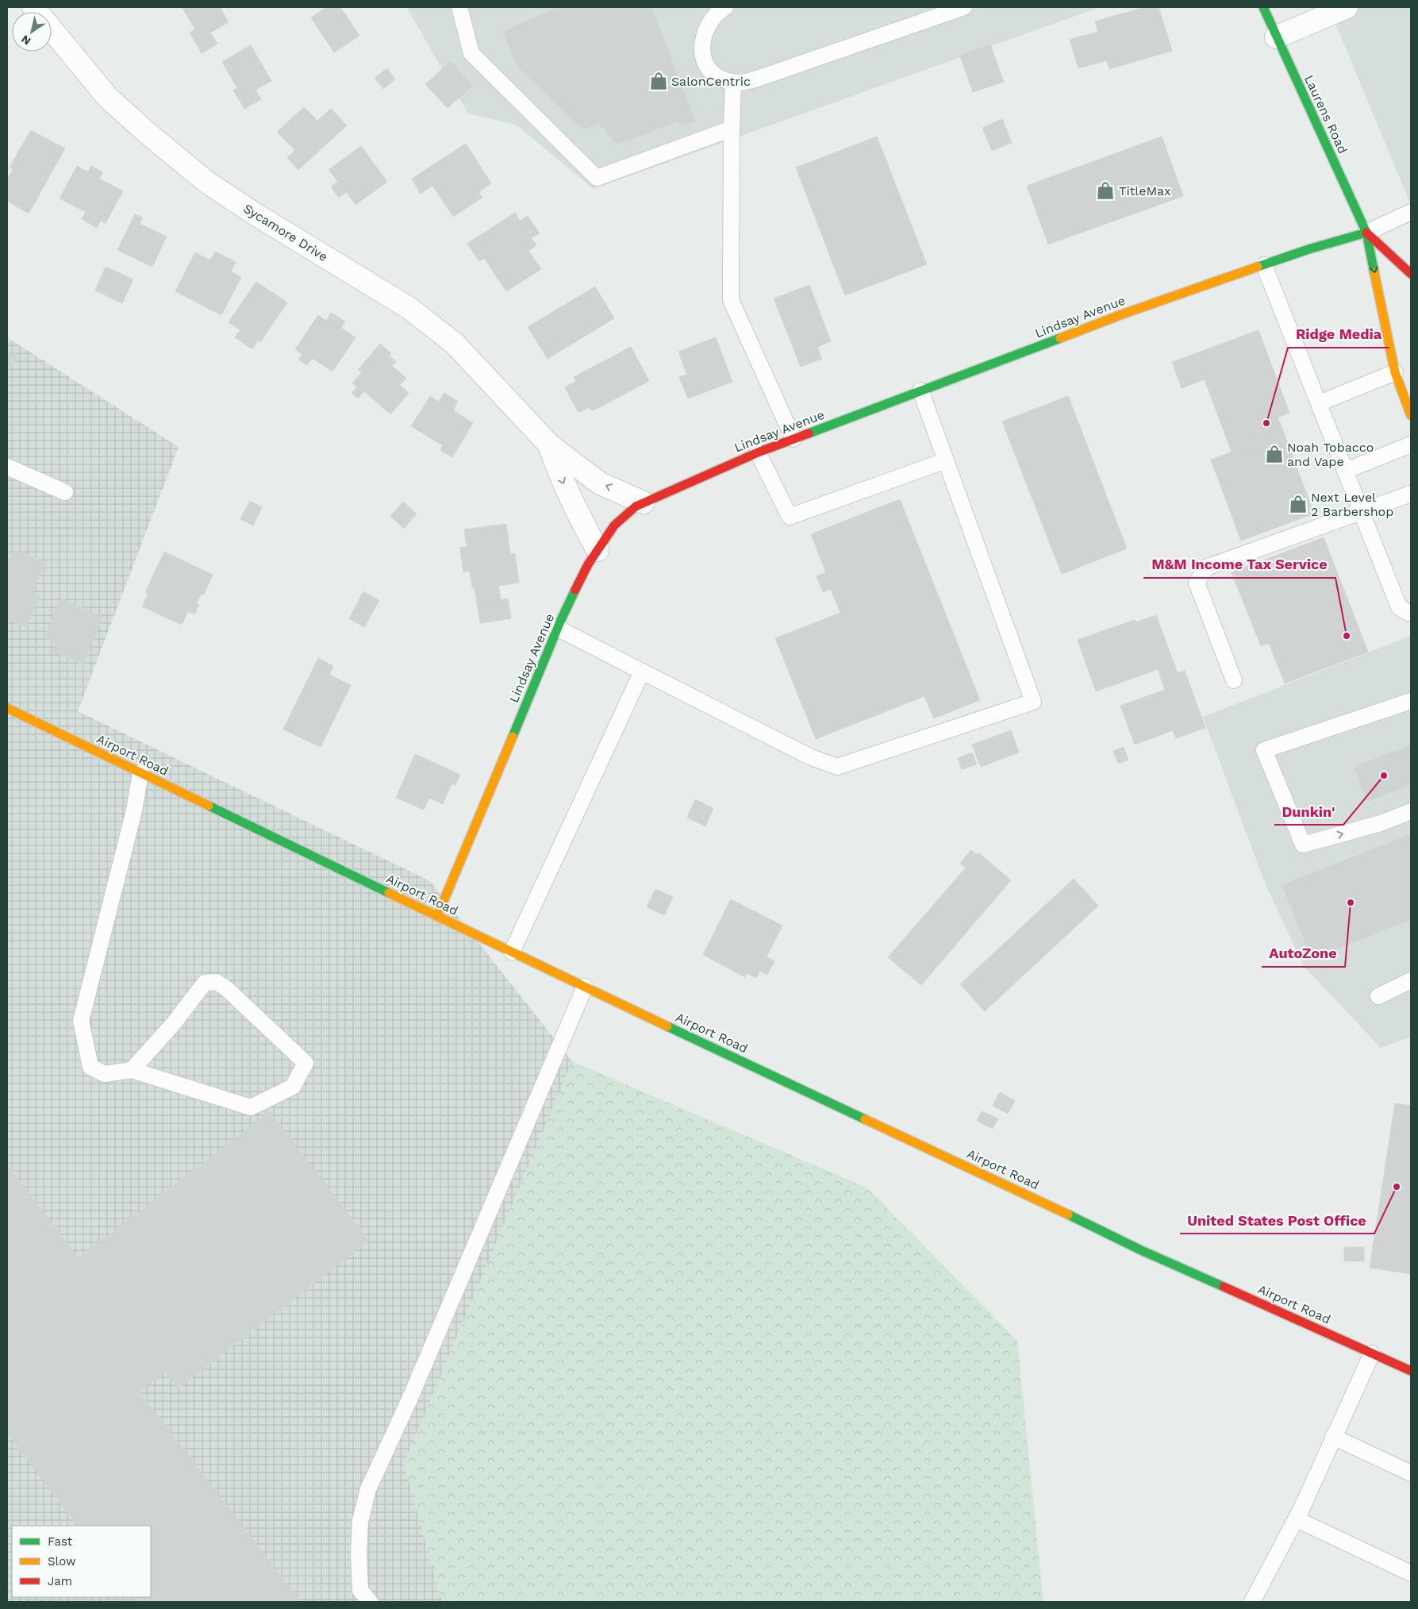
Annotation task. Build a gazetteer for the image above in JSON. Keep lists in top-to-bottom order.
{
  "streets": {
    "street": [
      "Laurens Road",
      "Sycamore Drive",
      "Lindsay Avenue",
      "Airport Road"
    ]
  },
  "crossings": [
    ["Laurens Road", "Lindsay Avenue"],
    ["Sycamore Drive", "Lindsay Avenue"],
    ["Lindsay Avenue", "Airport Road"]
  ],
  "places": {
    "shop": [
      "SalonCentric",
      "TitleMax",
      "Noah Tobacco and Vape",
      "Next Level 2 Barbershop"
    ],
    "other": [
      "Ridge Media",
      "M&M Income Tax Service",
      "Dunkin'",
      "AutoZone",
      "United States Post Office"
    ]
  },
  "legend": ["Fast", "Slow", "Jam"],
  "north": "bottom left"
}
